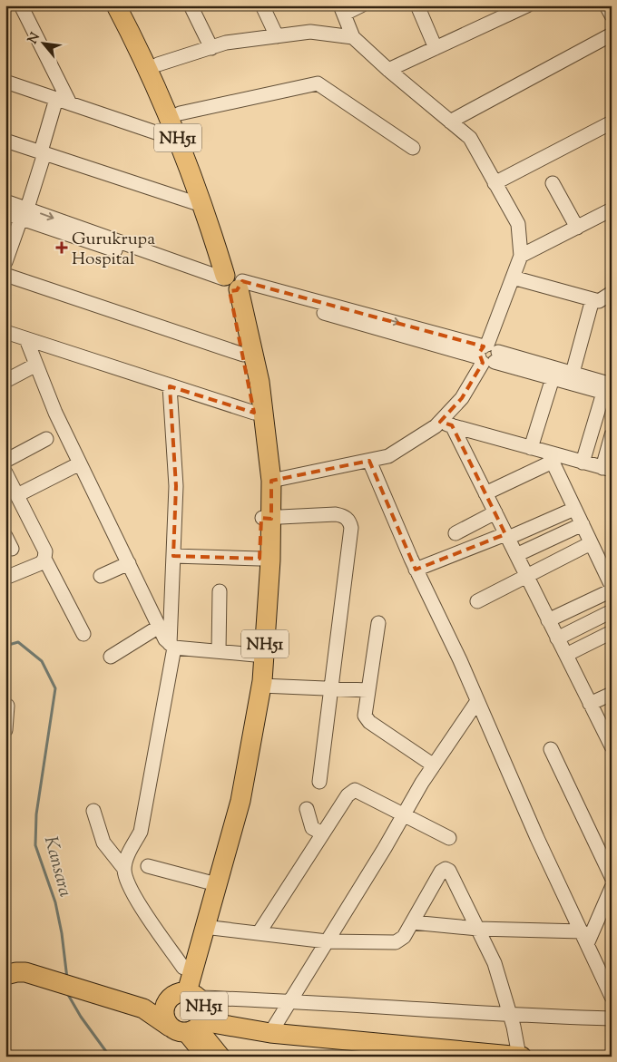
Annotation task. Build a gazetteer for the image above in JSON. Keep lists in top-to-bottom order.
{
  "streets": {
    "highway": ["NH51"]
  },
  "water": ["Kansara"],
  "places": {
    "health": ["Gurukrupa Hospital"]
  },
  "north": "top left"
}
